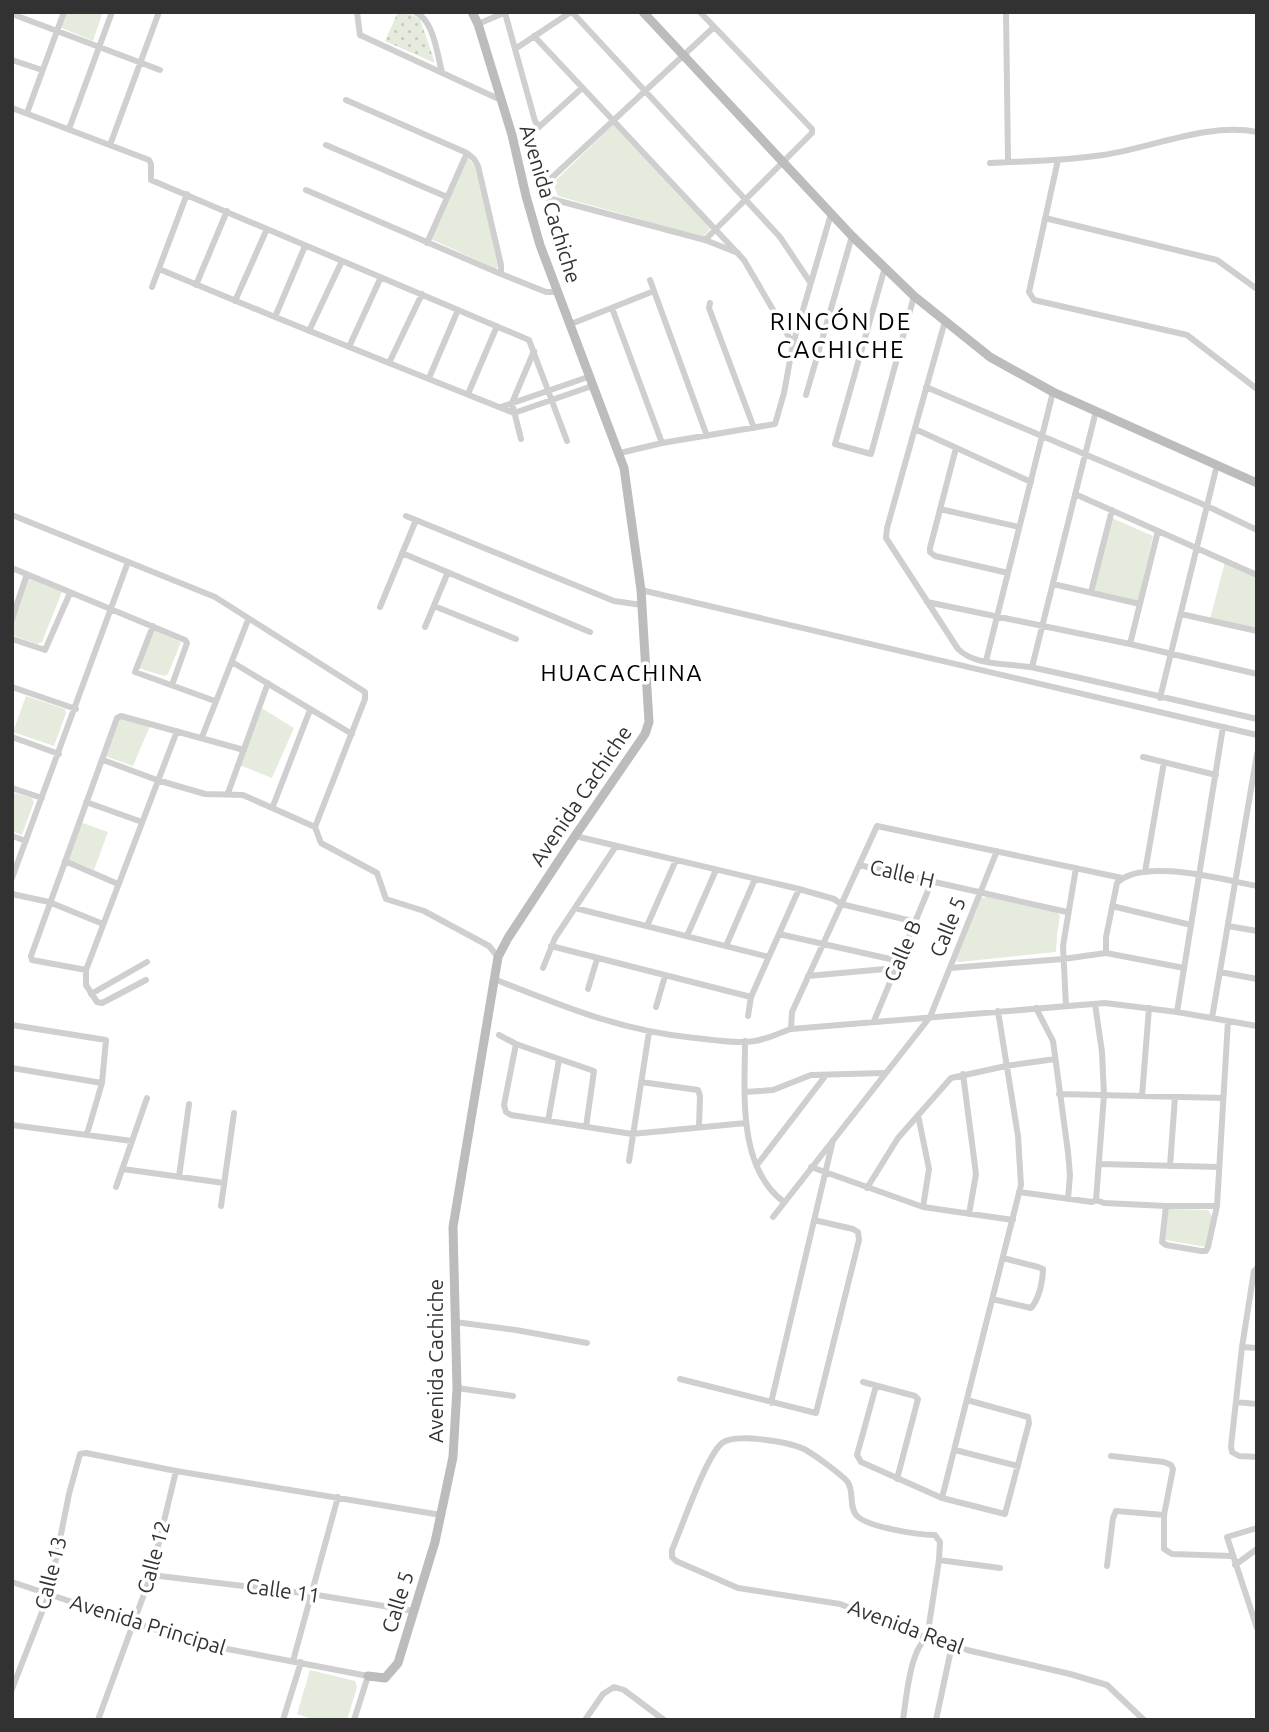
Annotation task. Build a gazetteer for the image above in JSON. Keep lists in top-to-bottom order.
{
  "streets": {
    "street": [
      "Avenida Cachiche",
      "Calle H",
      "Calle 5",
      "Calle B",
      "Calle 12",
      "Calle 13",
      "Calle 11",
      "Avenida Principal",
      "Avenida Real"
    ]
  },
  "crossings": [
    ["Avenida Cachiche", "Calle 5"],
    ["Calle H", "Calle 5"],
    ["Calle H", "Calle B"],
    ["Calle 5", "Calle 11"],
    ["Calle 5", "Avenida Principal"],
    ["Calle 12", "Calle 13"],
    ["Calle 12", "Calle 11"],
    ["Calle 12", "Avenida Principal"],
    ["Calle 13", "Avenida Principal"]
  ],
  "districts": ["RINCÓN DE CACHICHE", "HUACACHINA"]
}
